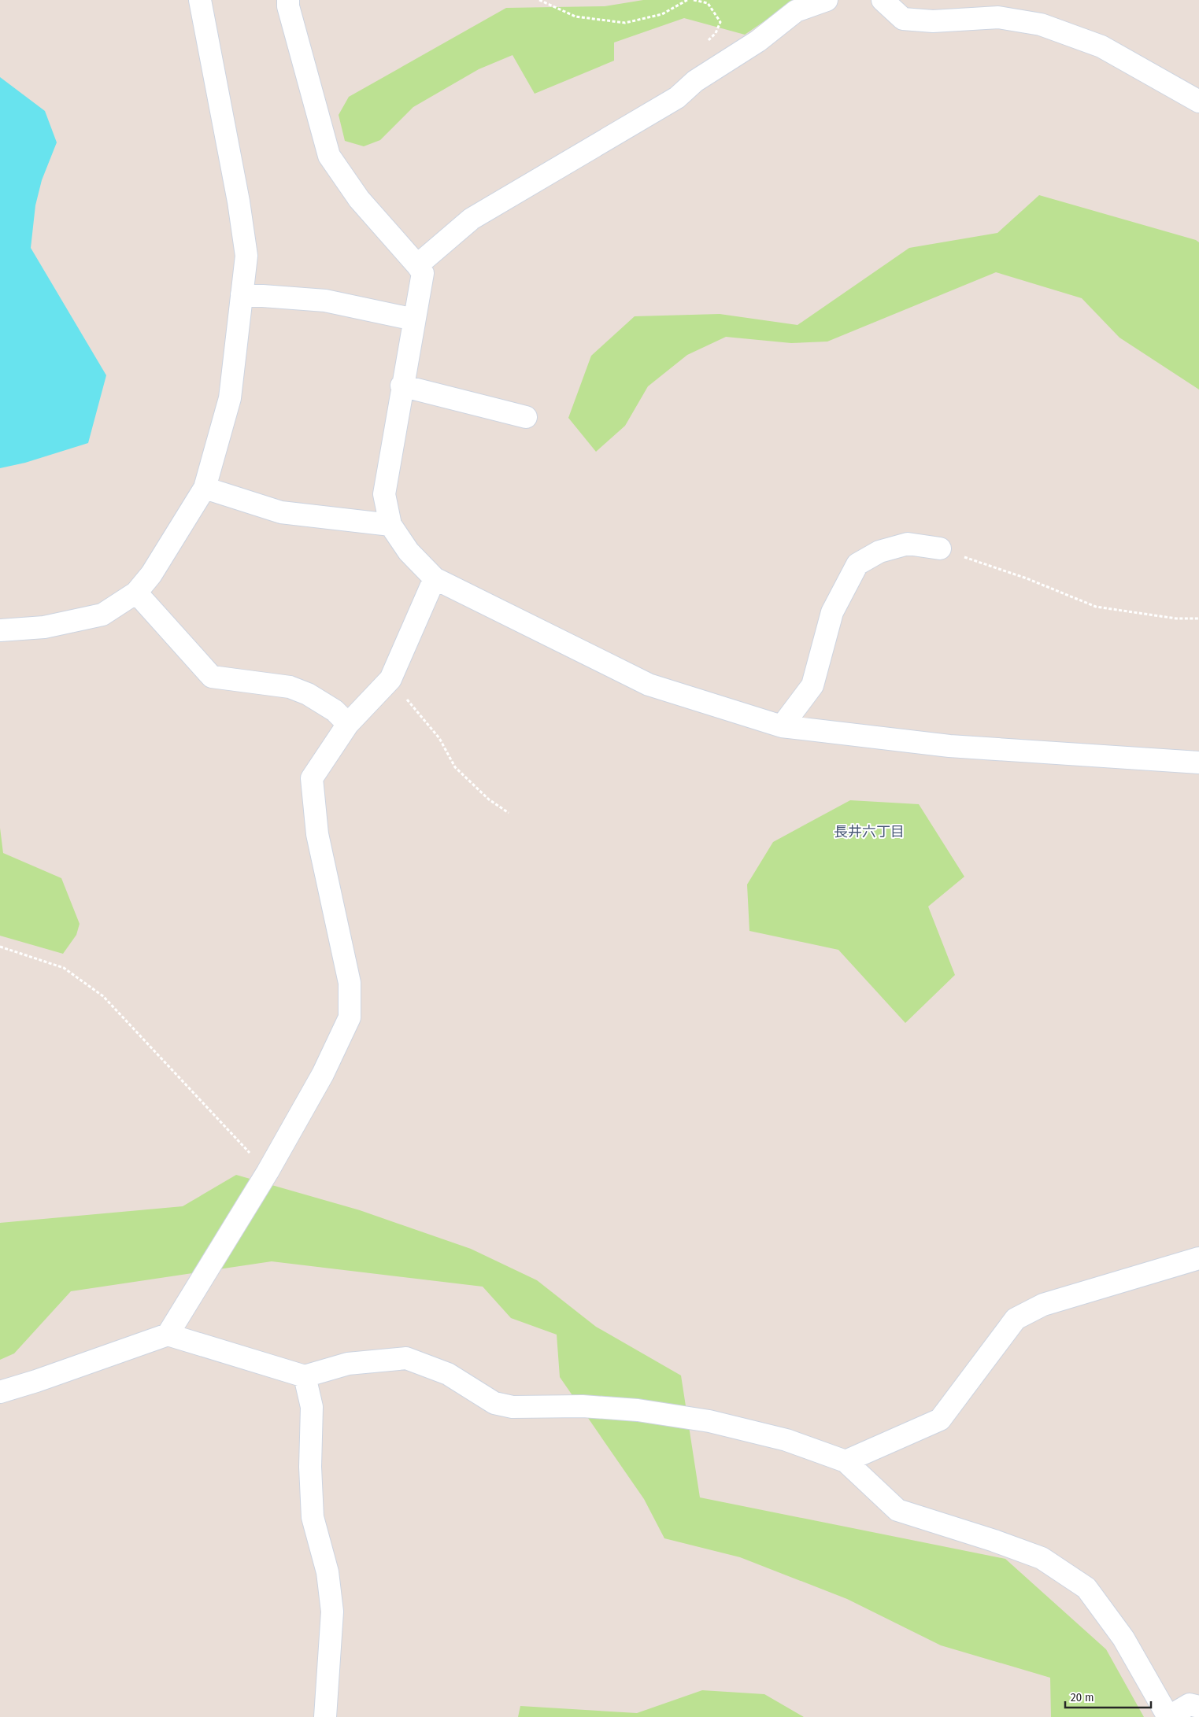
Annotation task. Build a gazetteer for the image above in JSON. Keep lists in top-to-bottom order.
{
  "districts": ["長井六丁目"],
  "scale_bar": "20 m"
}
